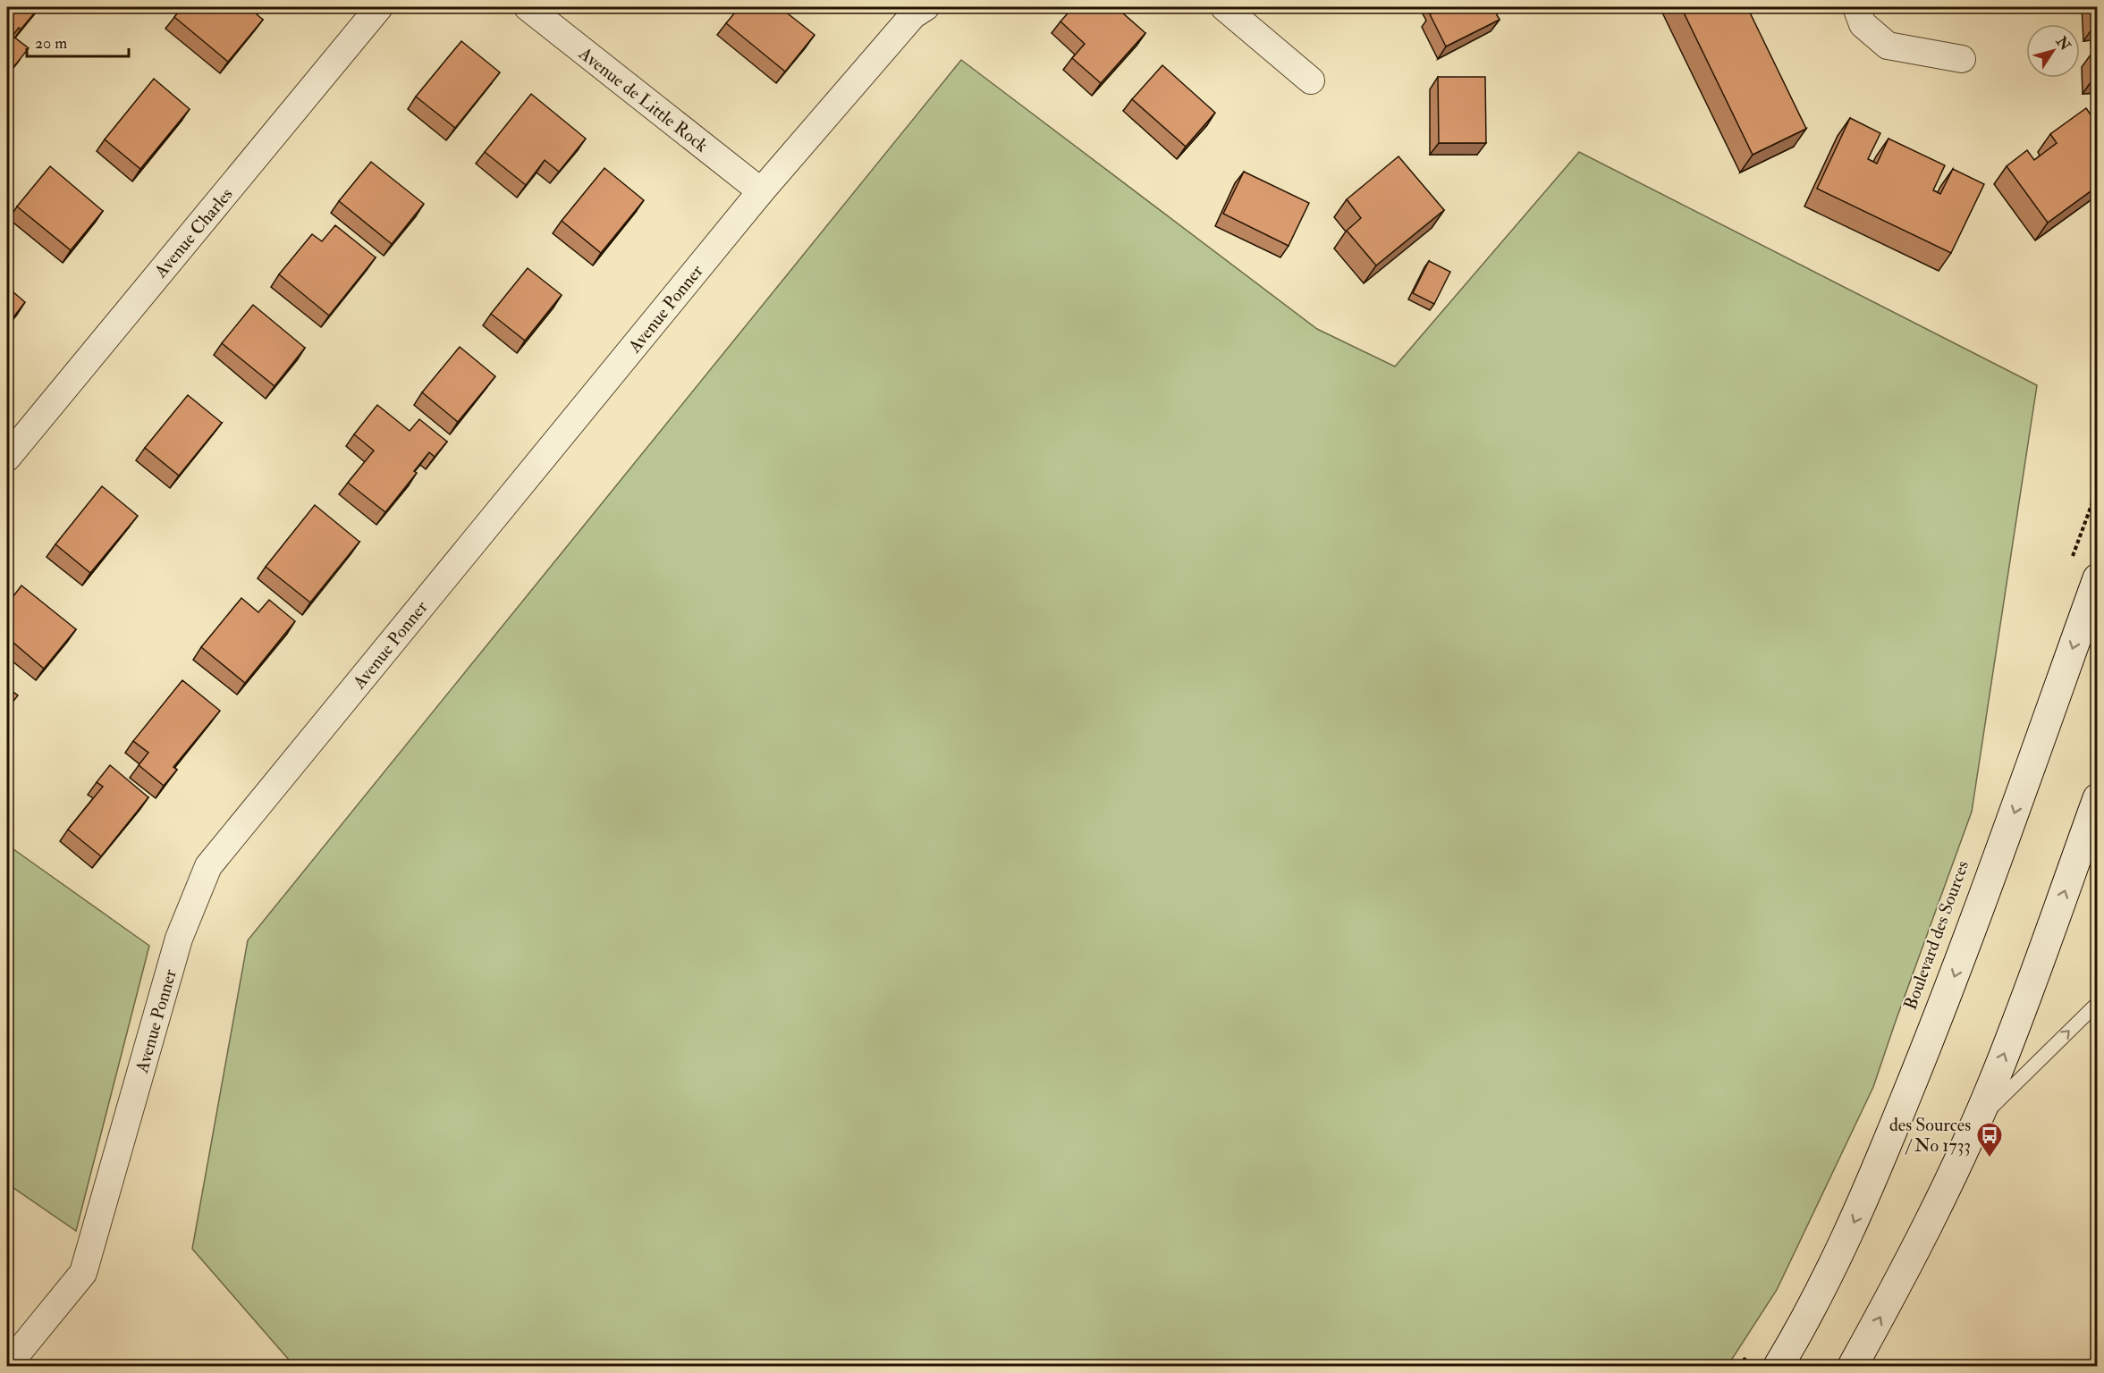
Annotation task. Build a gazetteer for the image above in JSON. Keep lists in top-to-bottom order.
{
  "streets": {
    "main road": ["Boulevard des Sources"],
    "street": ["Avenue de Little Rock", "Avenue Charles", "Avenue Ponner"]
  },
  "crossings": [
    ["Avenue de Little Rock", "Avenue Ponner"]
  ],
  "places": {
    "bus stop": ["des Sources / No 1733"]
  },
  "scale_bar": "20 m",
  "north": "top right"
}
